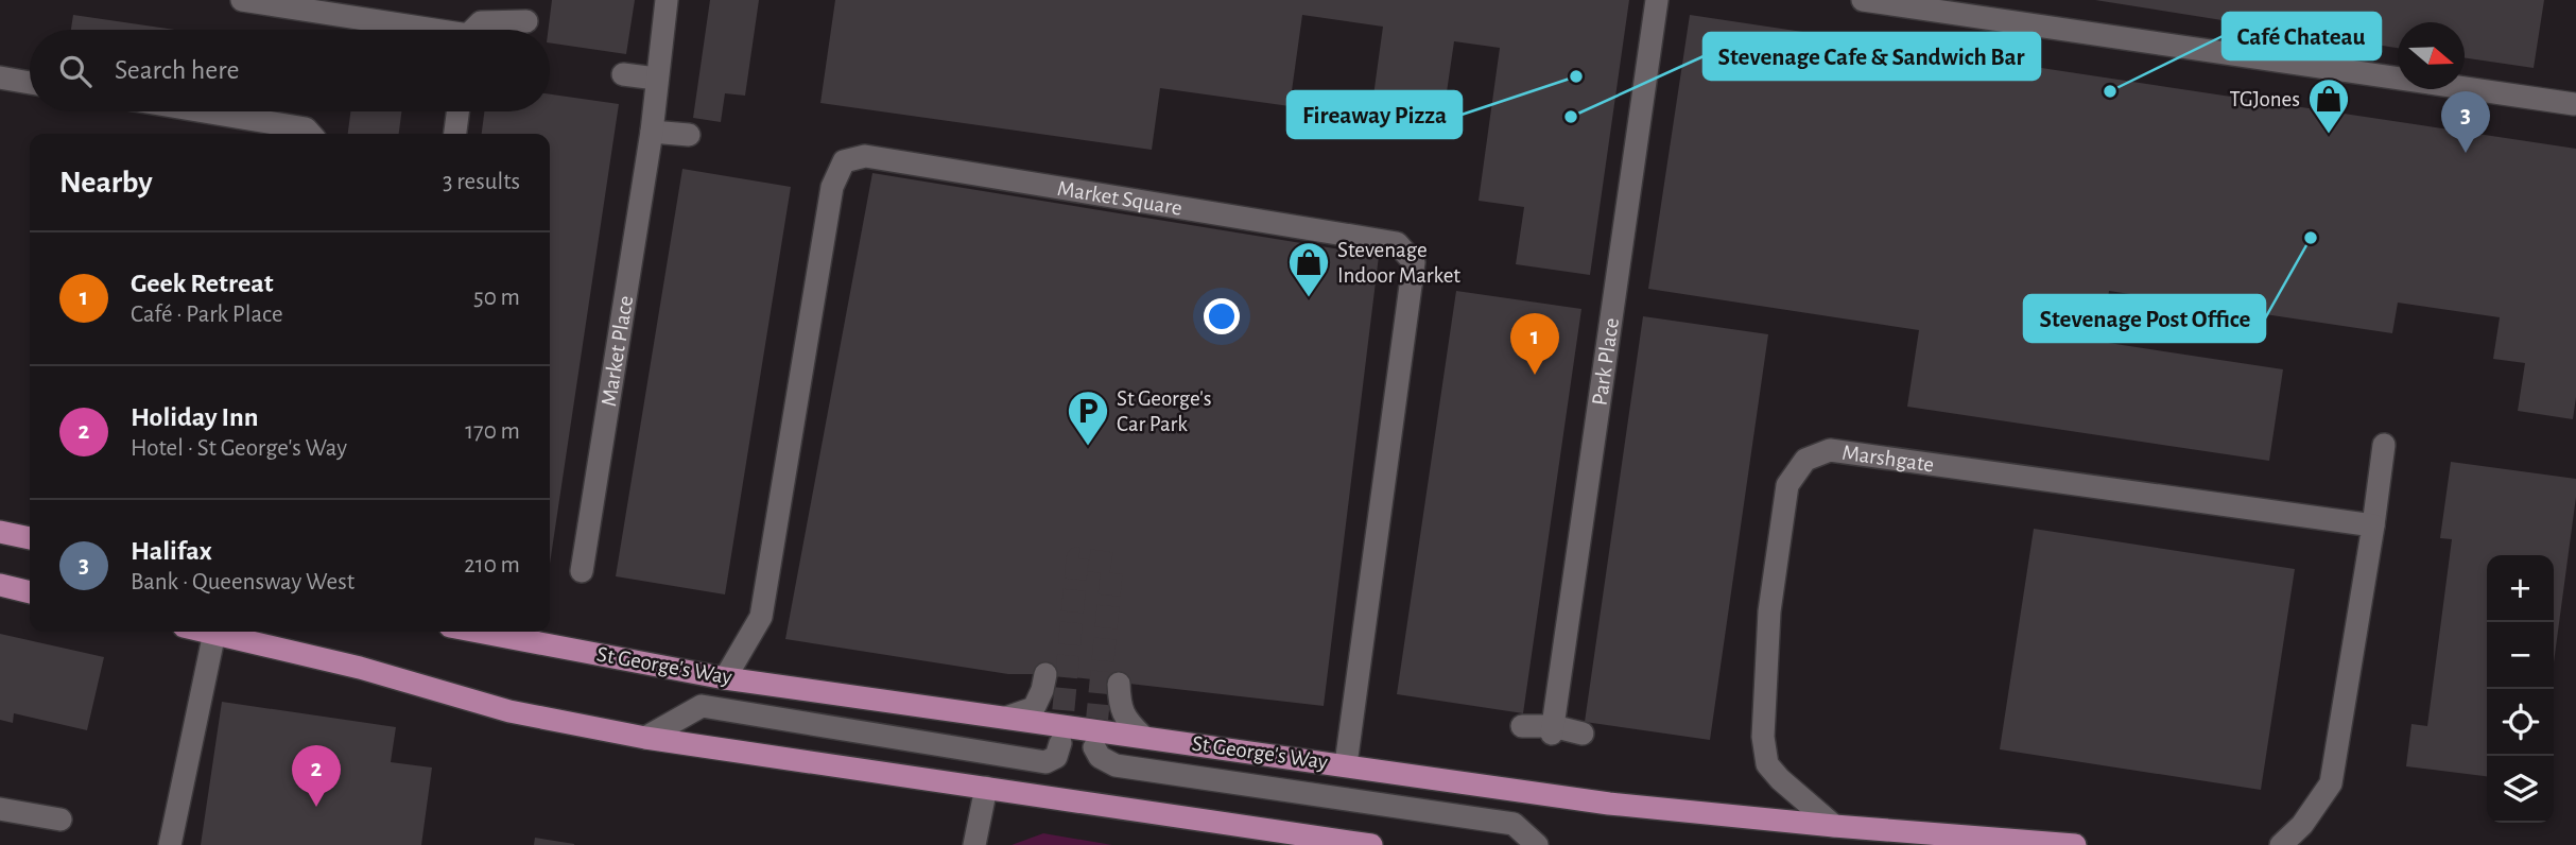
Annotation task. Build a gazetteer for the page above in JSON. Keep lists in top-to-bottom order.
{
  "streets": {
    "main road": ["St George's Way"],
    "street": [
      "Market Square",
      "Market Place",
      "Park Place",
      "Marshgate"
    ]
  },
  "crossings": [
    ["Market Square", "St George's Way"],
    ["Marshgate", "St George's Way"]
  ],
  "places": {
    "other": [
      "Fireaway Pizza",
      "Café Chateau",
      "Stevenage Cafe & Sandwich Bar",
      "Stevenage Post Office"
    ],
    "shop": ["TGJones", "Stevenage Indoor Market"],
    "parking": ["St George's Car Park"]
  },
  "north": "right",
  "page": {
    "search": "Search here",
    "pins": ["3", "1", "2"],
    "heading": ["Nearby", "3 results"],
    "list": [
      {
        "mark": "1",
        "name": "Geek Retreat",
        "note": "Café · Park Place",
        "value": "50 m"
      },
      {
        "mark": "2",
        "name": "Holiday Inn",
        "note": "Hotel · St George's Way",
        "value": "170 m"
      },
      {
        "mark": "3",
        "name": "Halifax",
        "note": "Bank · Queensway West",
        "value": "210 m"
      }
    ],
    "map_buttons": ["+", "−"]
  }
}
